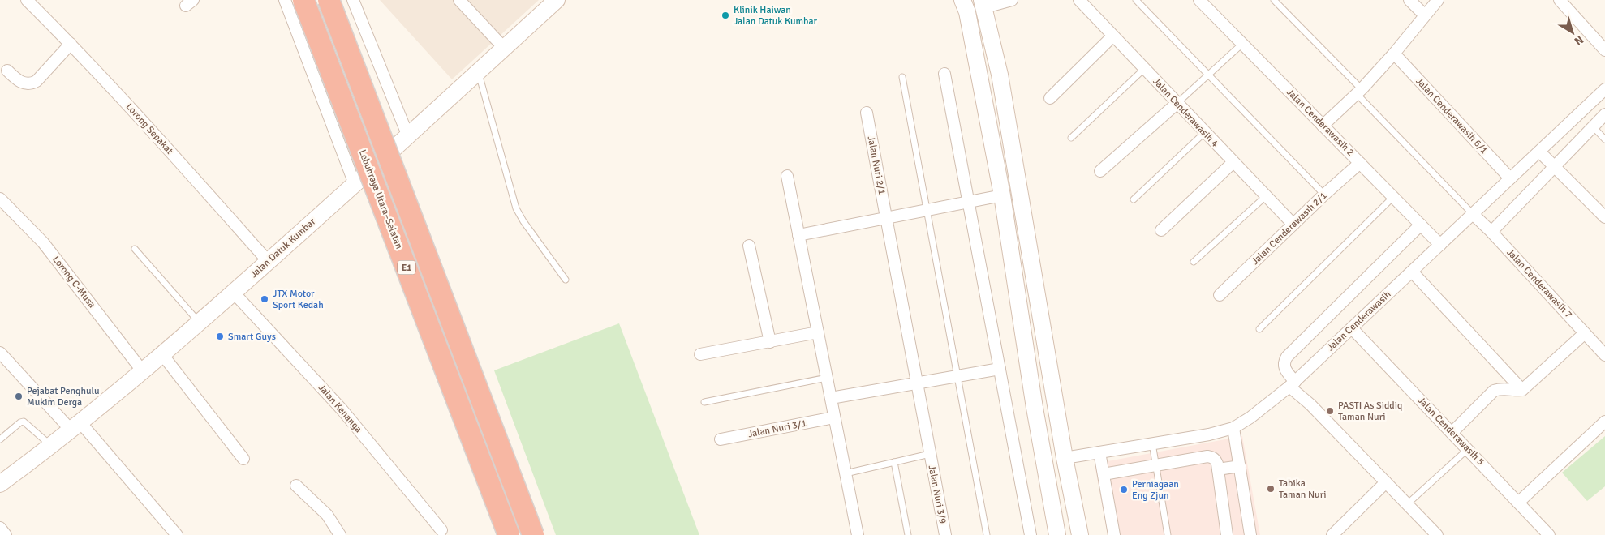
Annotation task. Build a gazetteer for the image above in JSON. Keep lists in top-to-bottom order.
{
  "streets": {
    "highway": ["Lebuhraya Utara–Selatan", "E1"],
    "main road": ["Jalan Datuk Kumbar"],
    "street": [
      "Jalan Cenderawasih 4",
      "Jalan Cenderawasih 6/1",
      "Jalan Cenderawasih 2",
      "Lorong Sepakat",
      "Jalan Nuri 2/1",
      "Jalan Cenderawasih 2/1",
      "Lorong C-Musa",
      "Jalan Cenderawasih 7",
      "Jalan Cenderawasih",
      "Jalan Kenanga",
      "Jalan Nuri 3/1",
      "Jalan Cenderawasih 5",
      "Jalan Nuri 3/9"
    ]
  },
  "crossings": [
    ["Jalan Cenderawasih 4", "Jalan Cenderawasih 2/1"],
    ["Jalan Cenderawasih 6/1", "Jalan Cenderawasih"],
    ["Jalan Cenderawasih 2", "Jalan Cenderawasih 2/1"],
    ["Jalan Cenderawasih 2", "Jalan Cenderawasih"],
    ["Lorong Sepakat", "Jalan Datuk Kumbar"],
    ["Jalan Nuri 2/1", "Jalan Nuri 3/9"],
    ["Jalan Datuk Kumbar", "Lorong C-Musa"],
    ["Jalan Datuk Kumbar", "Jalan Kenanga"],
    ["Jalan Cenderawasih 7", "Jalan Cenderawasih"],
    ["Jalan Cenderawasih", "Jalan Cenderawasih 5"]
  ],
  "places": [
    "Klinik Haiwan Jalan Datuk Kumbar",
    "JTX Motor Sport Kedah",
    "Smart Guys",
    "Pejabat Penghulu Mukim Derga",
    "PASTI As Siddiq Taman Nuri",
    "Tabika Taman Nuri",
    "Perniagaan Eng Zjun"
  ],
  "north": "bottom right"
}
